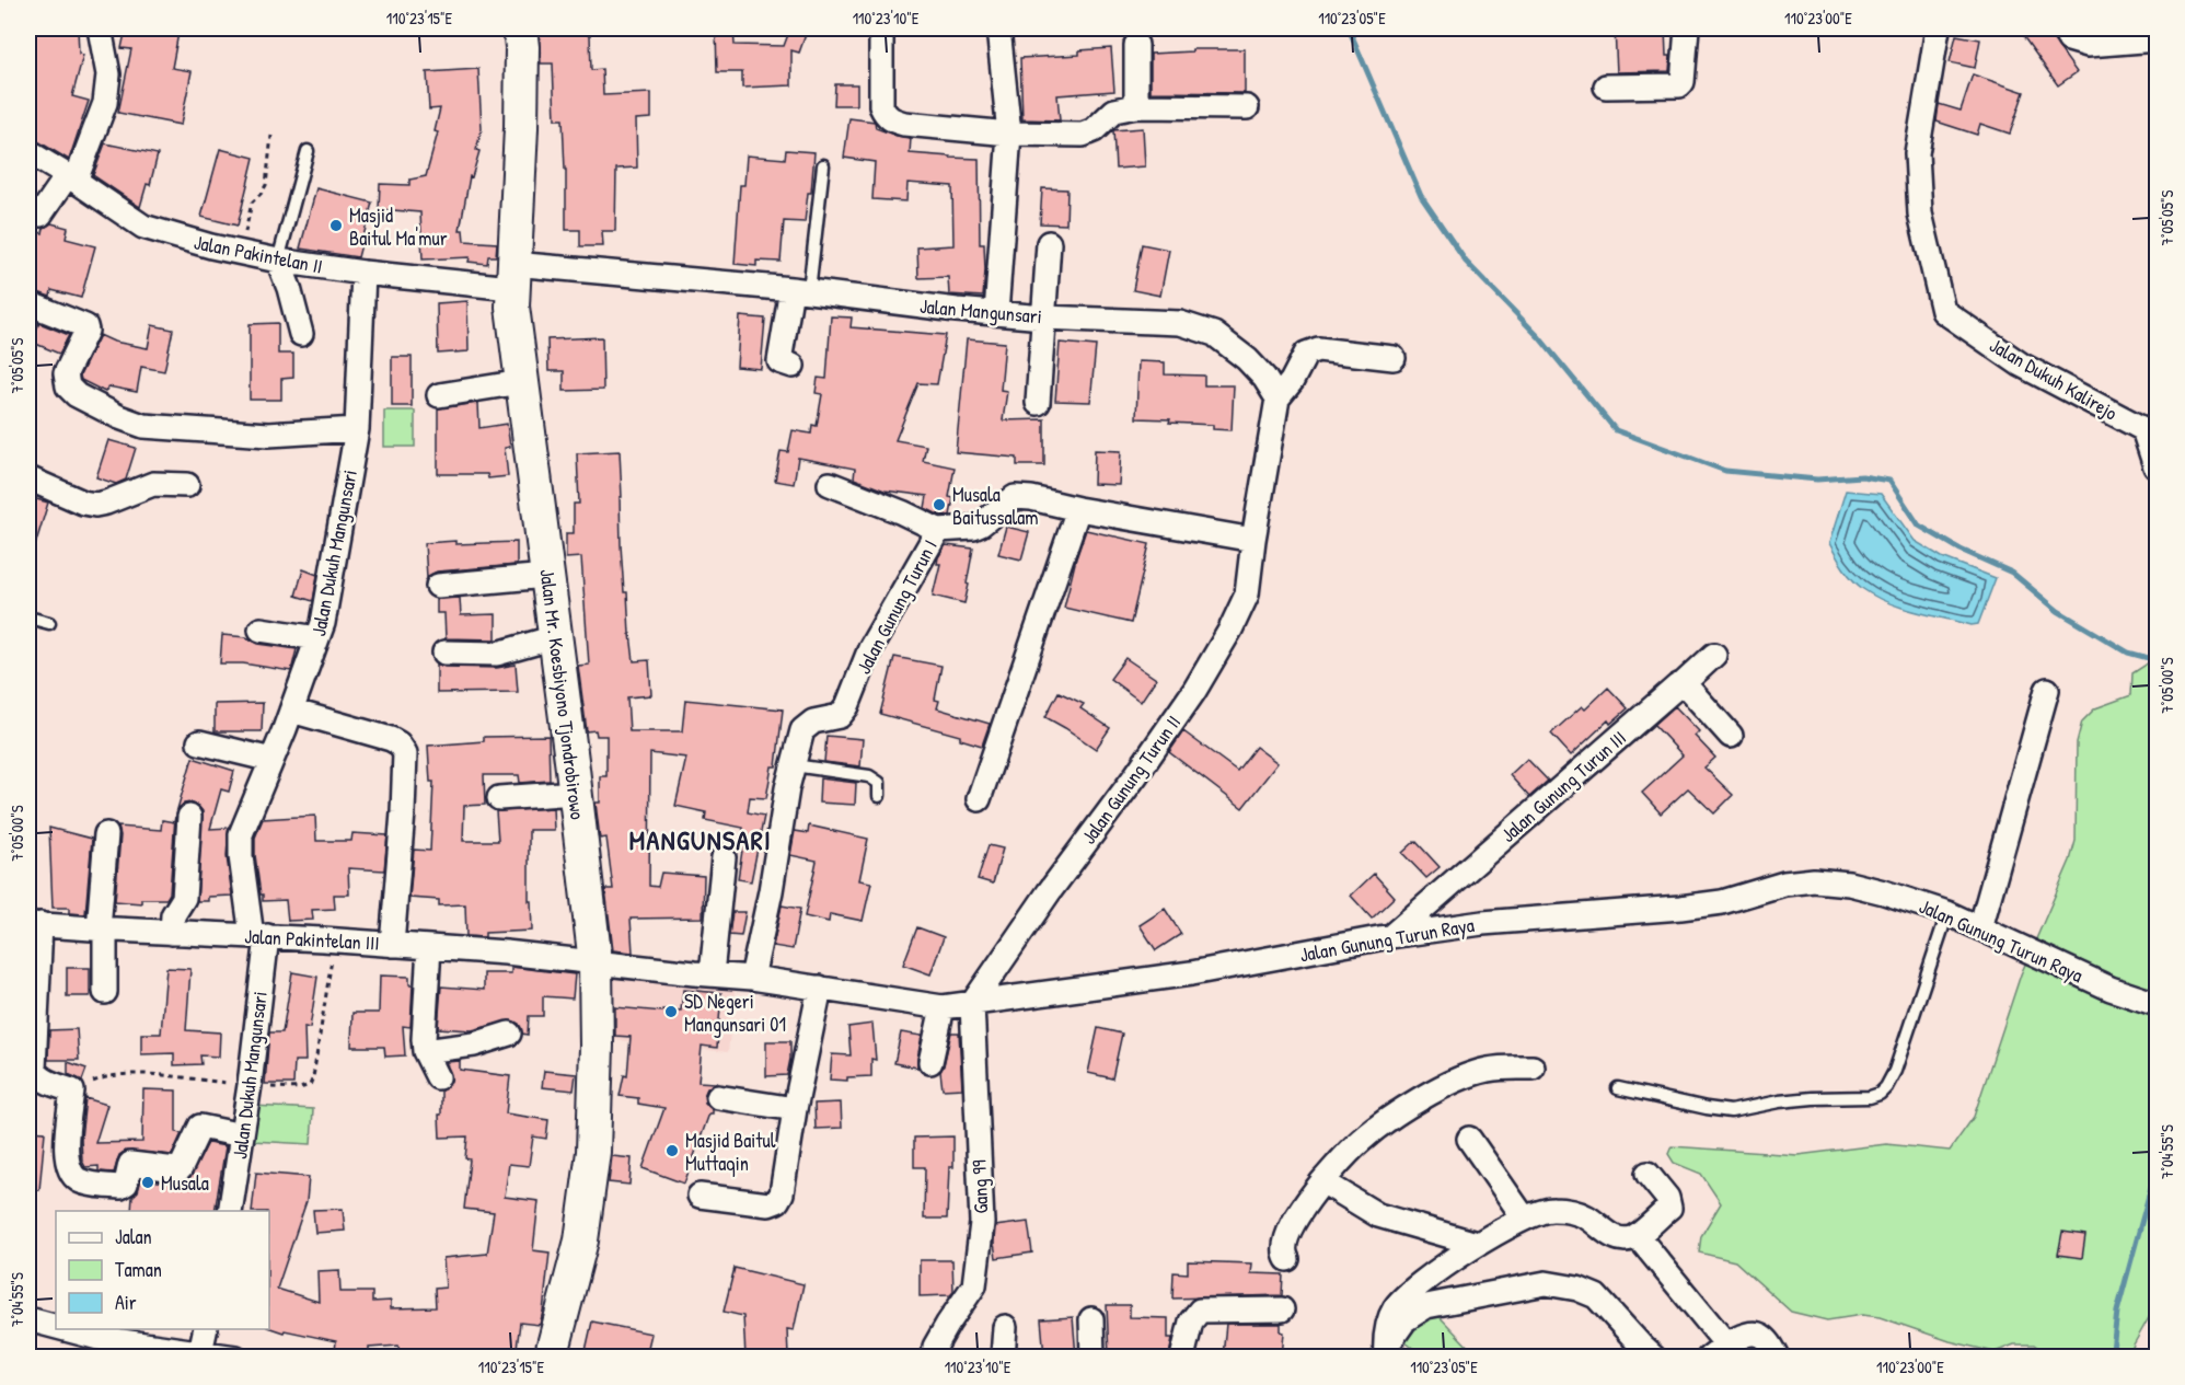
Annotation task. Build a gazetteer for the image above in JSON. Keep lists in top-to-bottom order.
{
  "streets": {
    "main road": ["Jalan Mr. Koesbiyono Tjondrobirowo"],
    "street": [
      "Jalan Pakintelan II",
      "Jalan Mangunsari",
      "Jalan Dukuh Kalirejo",
      "Jalan Dukuh Mangunsari",
      "Jalan Gunung Turun I",
      "Jalan Gunung Turun II",
      "Jalan Gunung Turun III",
      "Jalan Pakintelan III",
      "Jalan Gunung Turun Raya",
      "Gang 99"
    ]
  },
  "crossings": [
    ["Jalan Pakintelan II", "Jalan Mangunsari"],
    ["Jalan Pakintelan II", "Jalan Dukuh Mangunsari"],
    ["Jalan Pakintelan II", "Jalan Mr. Koesbiyono Tjondrobirowo"],
    ["Jalan Mangunsari", "Jalan Mr. Koesbiyono Tjondrobirowo"],
    ["Jalan Dukuh Mangunsari", "Jalan Pakintelan III"],
    ["Jalan Gunung Turun I", "Jalan Gunung Turun II"],
    ["Jalan Gunung Turun I", "Jalan Gunung Turun Raya"],
    ["Jalan Mr. Koesbiyono Tjondrobirowo", "Jalan Pakintelan III"],
    ["Jalan Mr. Koesbiyono Tjondrobirowo", "Jalan Gunung Turun Raya"],
    ["Jalan Gunung Turun II", "Jalan Gunung Turun Raya"],
    ["Jalan Gunung Turun II", "Gang 99"],
    ["Jalan Gunung Turun III", "Jalan Gunung Turun Raya"],
    ["Jalan Pakintelan III", "Jalan Gunung Turun Raya"],
    ["Jalan Gunung Turun Raya", "Gang 99"]
  ],
  "districts": ["MANGUNSARI"],
  "places": [
    "Masjid Baitul Ma'mur",
    "Musala Baitussalam",
    "SD Negeri Mangunsari 01",
    "Masjid Baitul Muttaqin",
    "Musala"
  ],
  "legend": ["Jalan", "Taman", "Air"],
  "coordinates": [
    "110°23'15\"E",
    "110°23'10\"E",
    "110°23'05\"E",
    "110°23'00\"E",
    "7°05'05\"S",
    "7°05'00\"S",
    "7°04'55\"S"
  ]
}
